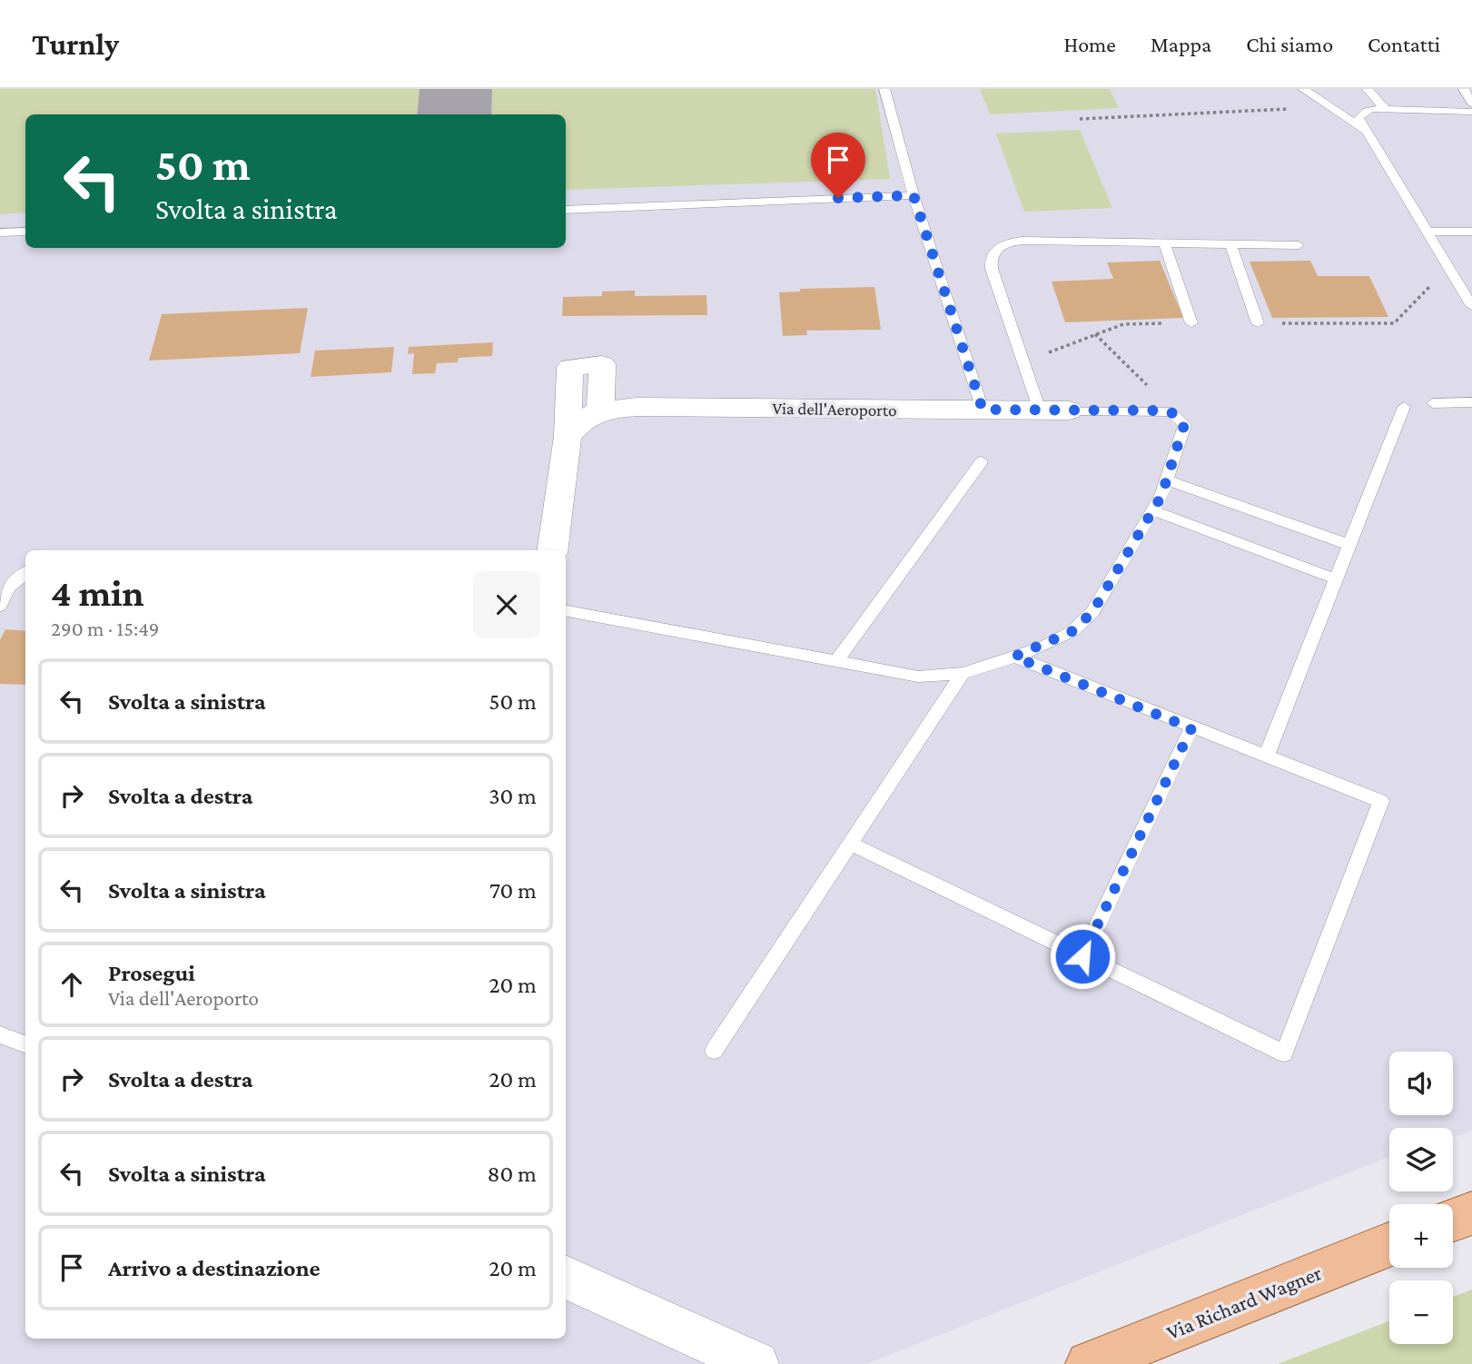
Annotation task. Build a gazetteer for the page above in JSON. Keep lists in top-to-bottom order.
{
  "streets": {
    "main road": ["Via Richard Wagner"],
    "street": ["Via dell'Aeroporto"]
  },
  "page": {
    "header": "Turnly",
    "nav": [
      "Home",
      "Mappa",
      "Chi siamo",
      "Contatti"
    ],
    "turn": ["50 m", "Svolta a sinistra"],
    "heading": ["4 min", "290 m · 15:49"],
    "list": [
      {
        "name": "Svolta a sinistra",
        "value": "50 m"
      },
      {
        "name": "Svolta a destra",
        "value": "30 m"
      },
      {
        "name": "Svolta a sinistra",
        "value": "70 m"
      },
      {
        "name": "Prosegui",
        "note": "Via dell'Aeroporto",
        "value": "20 m"
      },
      {
        "name": "Svolta a destra",
        "value": "20 m"
      },
      {
        "name": "Svolta a sinistra",
        "value": "80 m"
      },
      {
        "name": "Arrivo a destinazione",
        "value": "20 m"
      }
    ],
    "map_buttons": ["+", "−"]
  }
}
